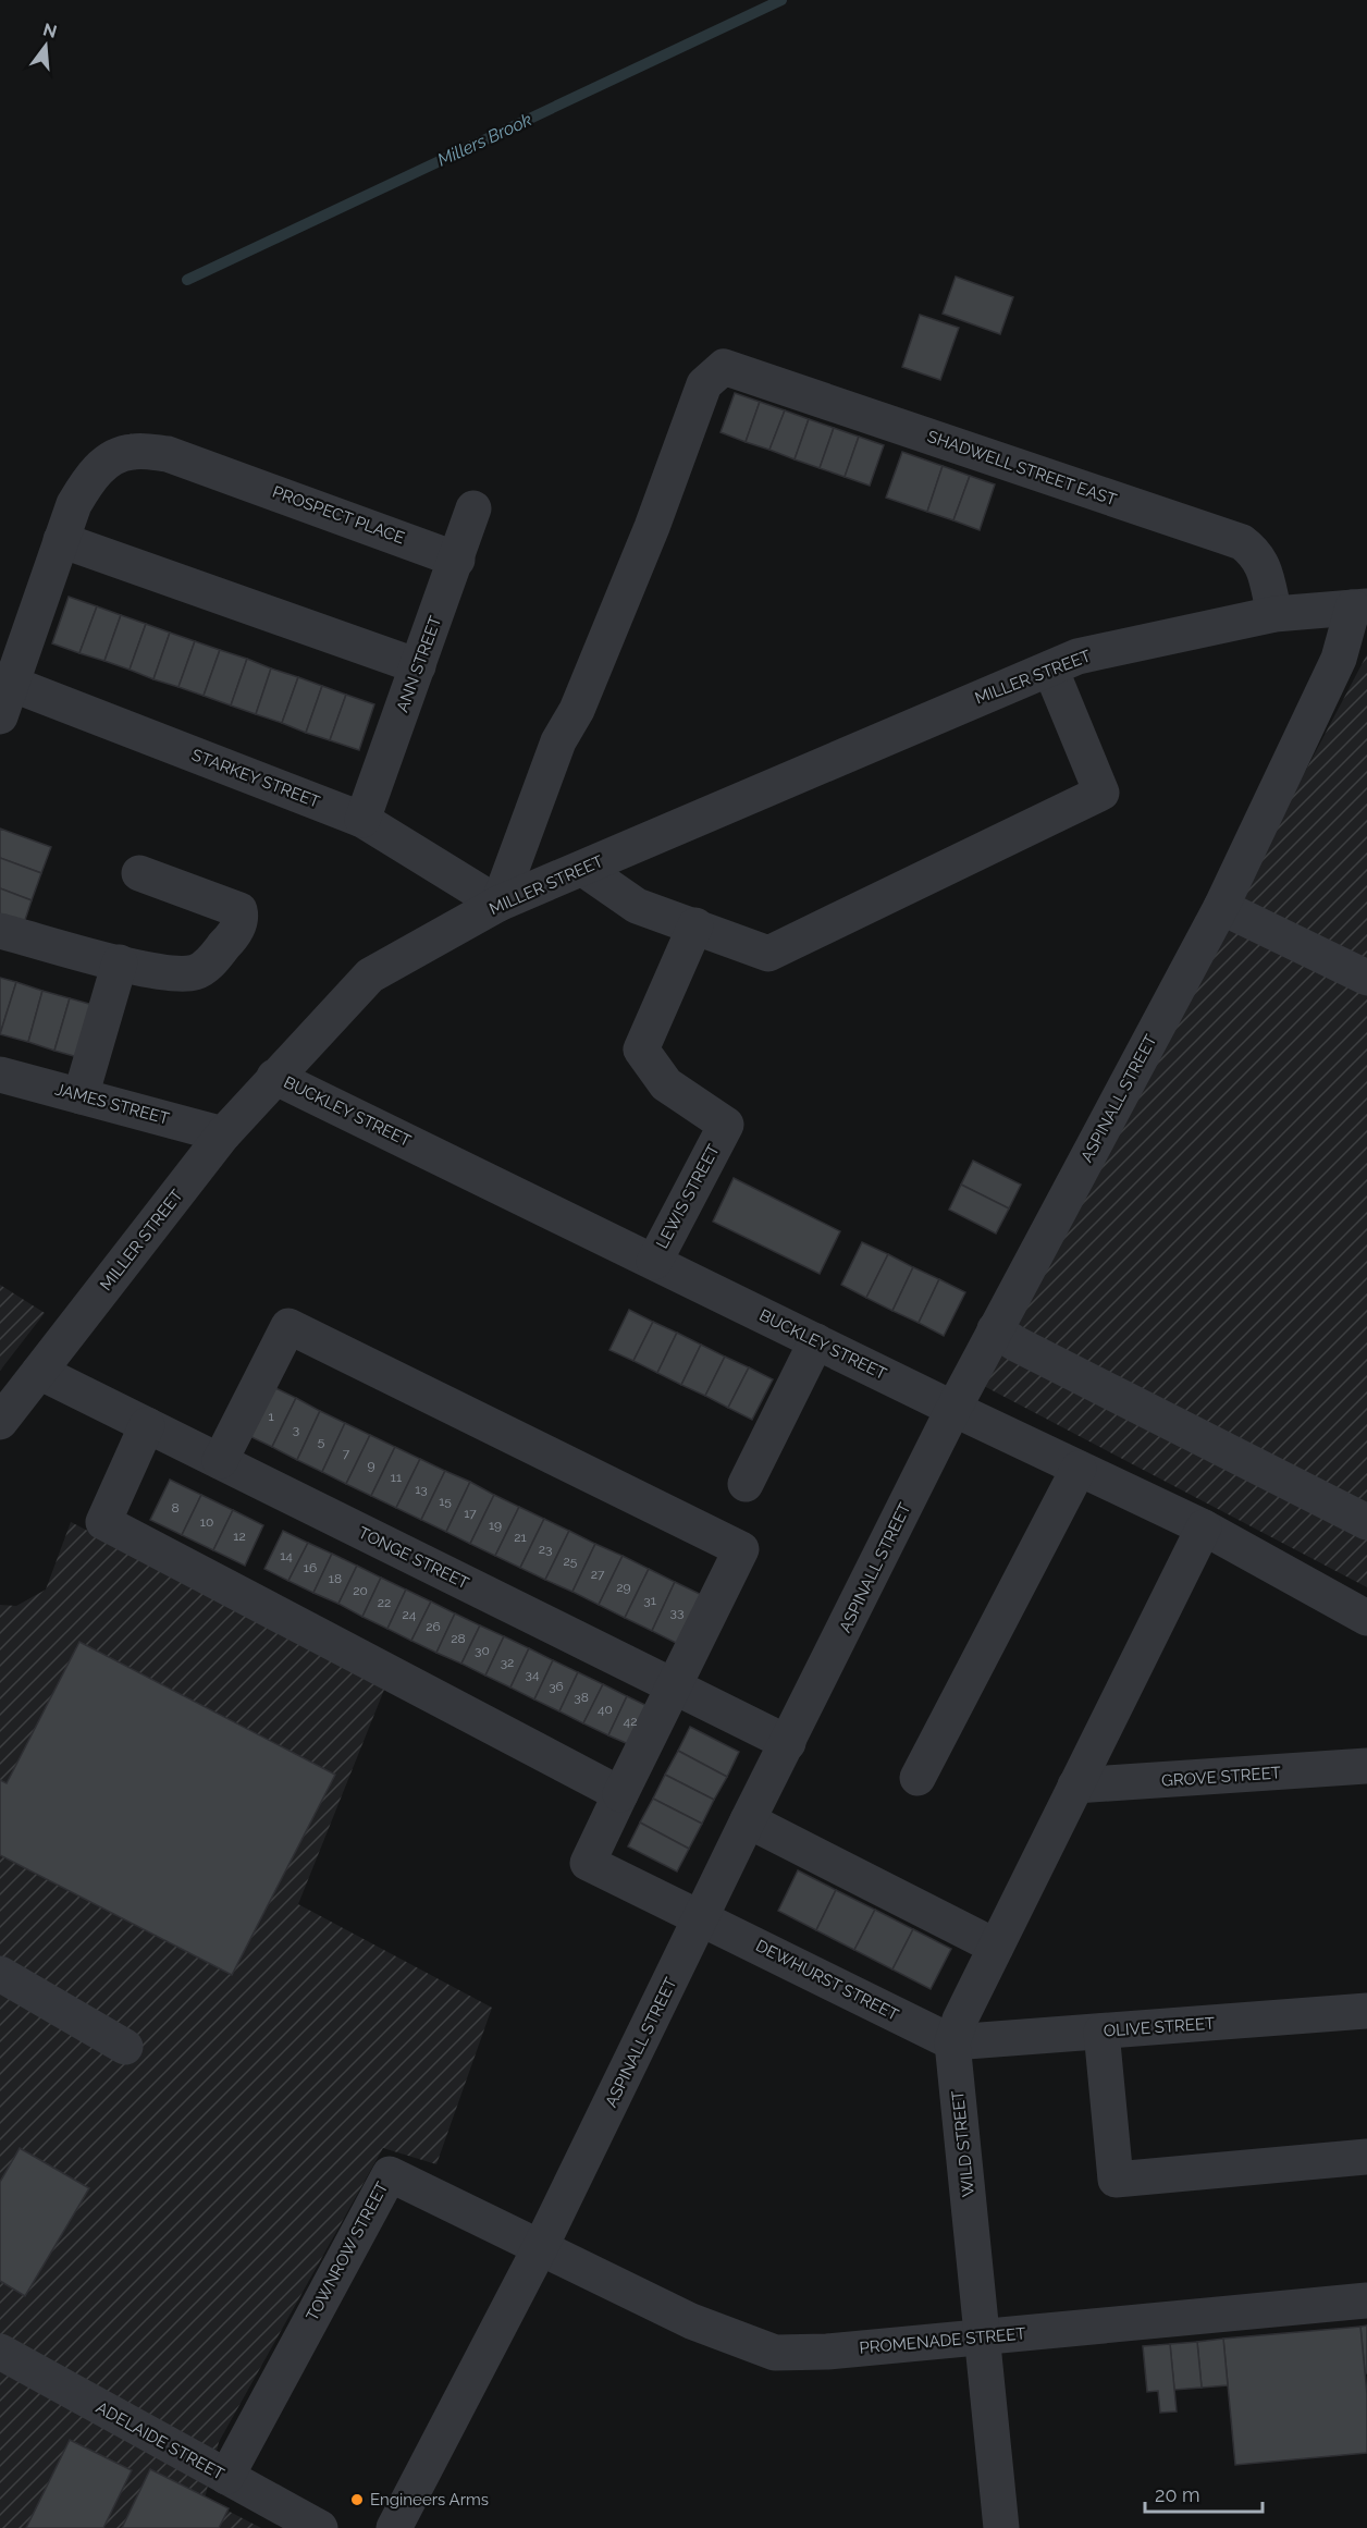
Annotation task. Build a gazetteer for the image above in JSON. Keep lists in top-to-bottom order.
{
  "streets": {
    "street": [
      "SHADWELL STREET EAST",
      "PROSPECT PLACE",
      "ANN STREET",
      "MILLER STREET",
      "STARKEY STREET",
      "ASPINALL STREET",
      "JAMES STREET",
      "BUCKLEY STREET",
      "LEWIS STREET",
      "TONGE STREET",
      "GROVE STREET",
      "DEWHURST STREET",
      "OLIVE STREET",
      "WILD STREET",
      "TOWNROW STREET",
      "PROMENADE STREET",
      "ADELAIDE STREET"
    ]
  },
  "crossings": [
    ["SHADWELL STREET EAST", "MILLER STREET"],
    ["SHADWELL STREET EAST", "STARKEY STREET"],
    ["PROSPECT PLACE", "ANN STREET"],
    ["PROSPECT PLACE", "STARKEY STREET"],
    ["ANN STREET", "STARKEY STREET"],
    ["MILLER STREET", "STARKEY STREET"],
    ["MILLER STREET", "ASPINALL STREET"],
    ["MILLER STREET", "JAMES STREET"],
    ["MILLER STREET", "BUCKLEY STREET"],
    ["MILLER STREET", "TONGE STREET"],
    ["ASPINALL STREET", "BUCKLEY STREET"],
    ["ASPINALL STREET", "TONGE STREET"],
    ["ASPINALL STREET", "DEWHURST STREET"],
    ["ASPINALL STREET", "TOWNROW STREET"],
    ["ASPINALL STREET", "PROMENADE STREET"],
    ["BUCKLEY STREET", "LEWIS STREET"],
    ["BUCKLEY STREET", "WILD STREET"],
    ["GROVE STREET", "WILD STREET"],
    ["DEWHURST STREET", "OLIVE STREET"],
    ["DEWHURST STREET", "WILD STREET"],
    ["OLIVE STREET", "WILD STREET"],
    ["WILD STREET", "PROMENADE STREET"],
    ["TOWNROW STREET", "PROMENADE STREET"],
    ["TOWNROW STREET", "ADELAIDE STREET"]
  ],
  "water": ["Millers Brook"],
  "places": ["Engineers Arms"],
  "house_numbers": [
    "1",
    "3",
    "5",
    "7",
    "9",
    "11",
    "13",
    "15",
    "8",
    "17",
    "10",
    "19",
    "12",
    "21",
    "23",
    "14",
    "25",
    "16",
    "27",
    "18",
    "29",
    "20",
    "31",
    "22",
    "33",
    "24",
    "26",
    "28",
    "30",
    "32",
    "34",
    "36",
    "38",
    "40",
    "42"
  ],
  "scale_bar": "20 m",
  "north": "top"
}
